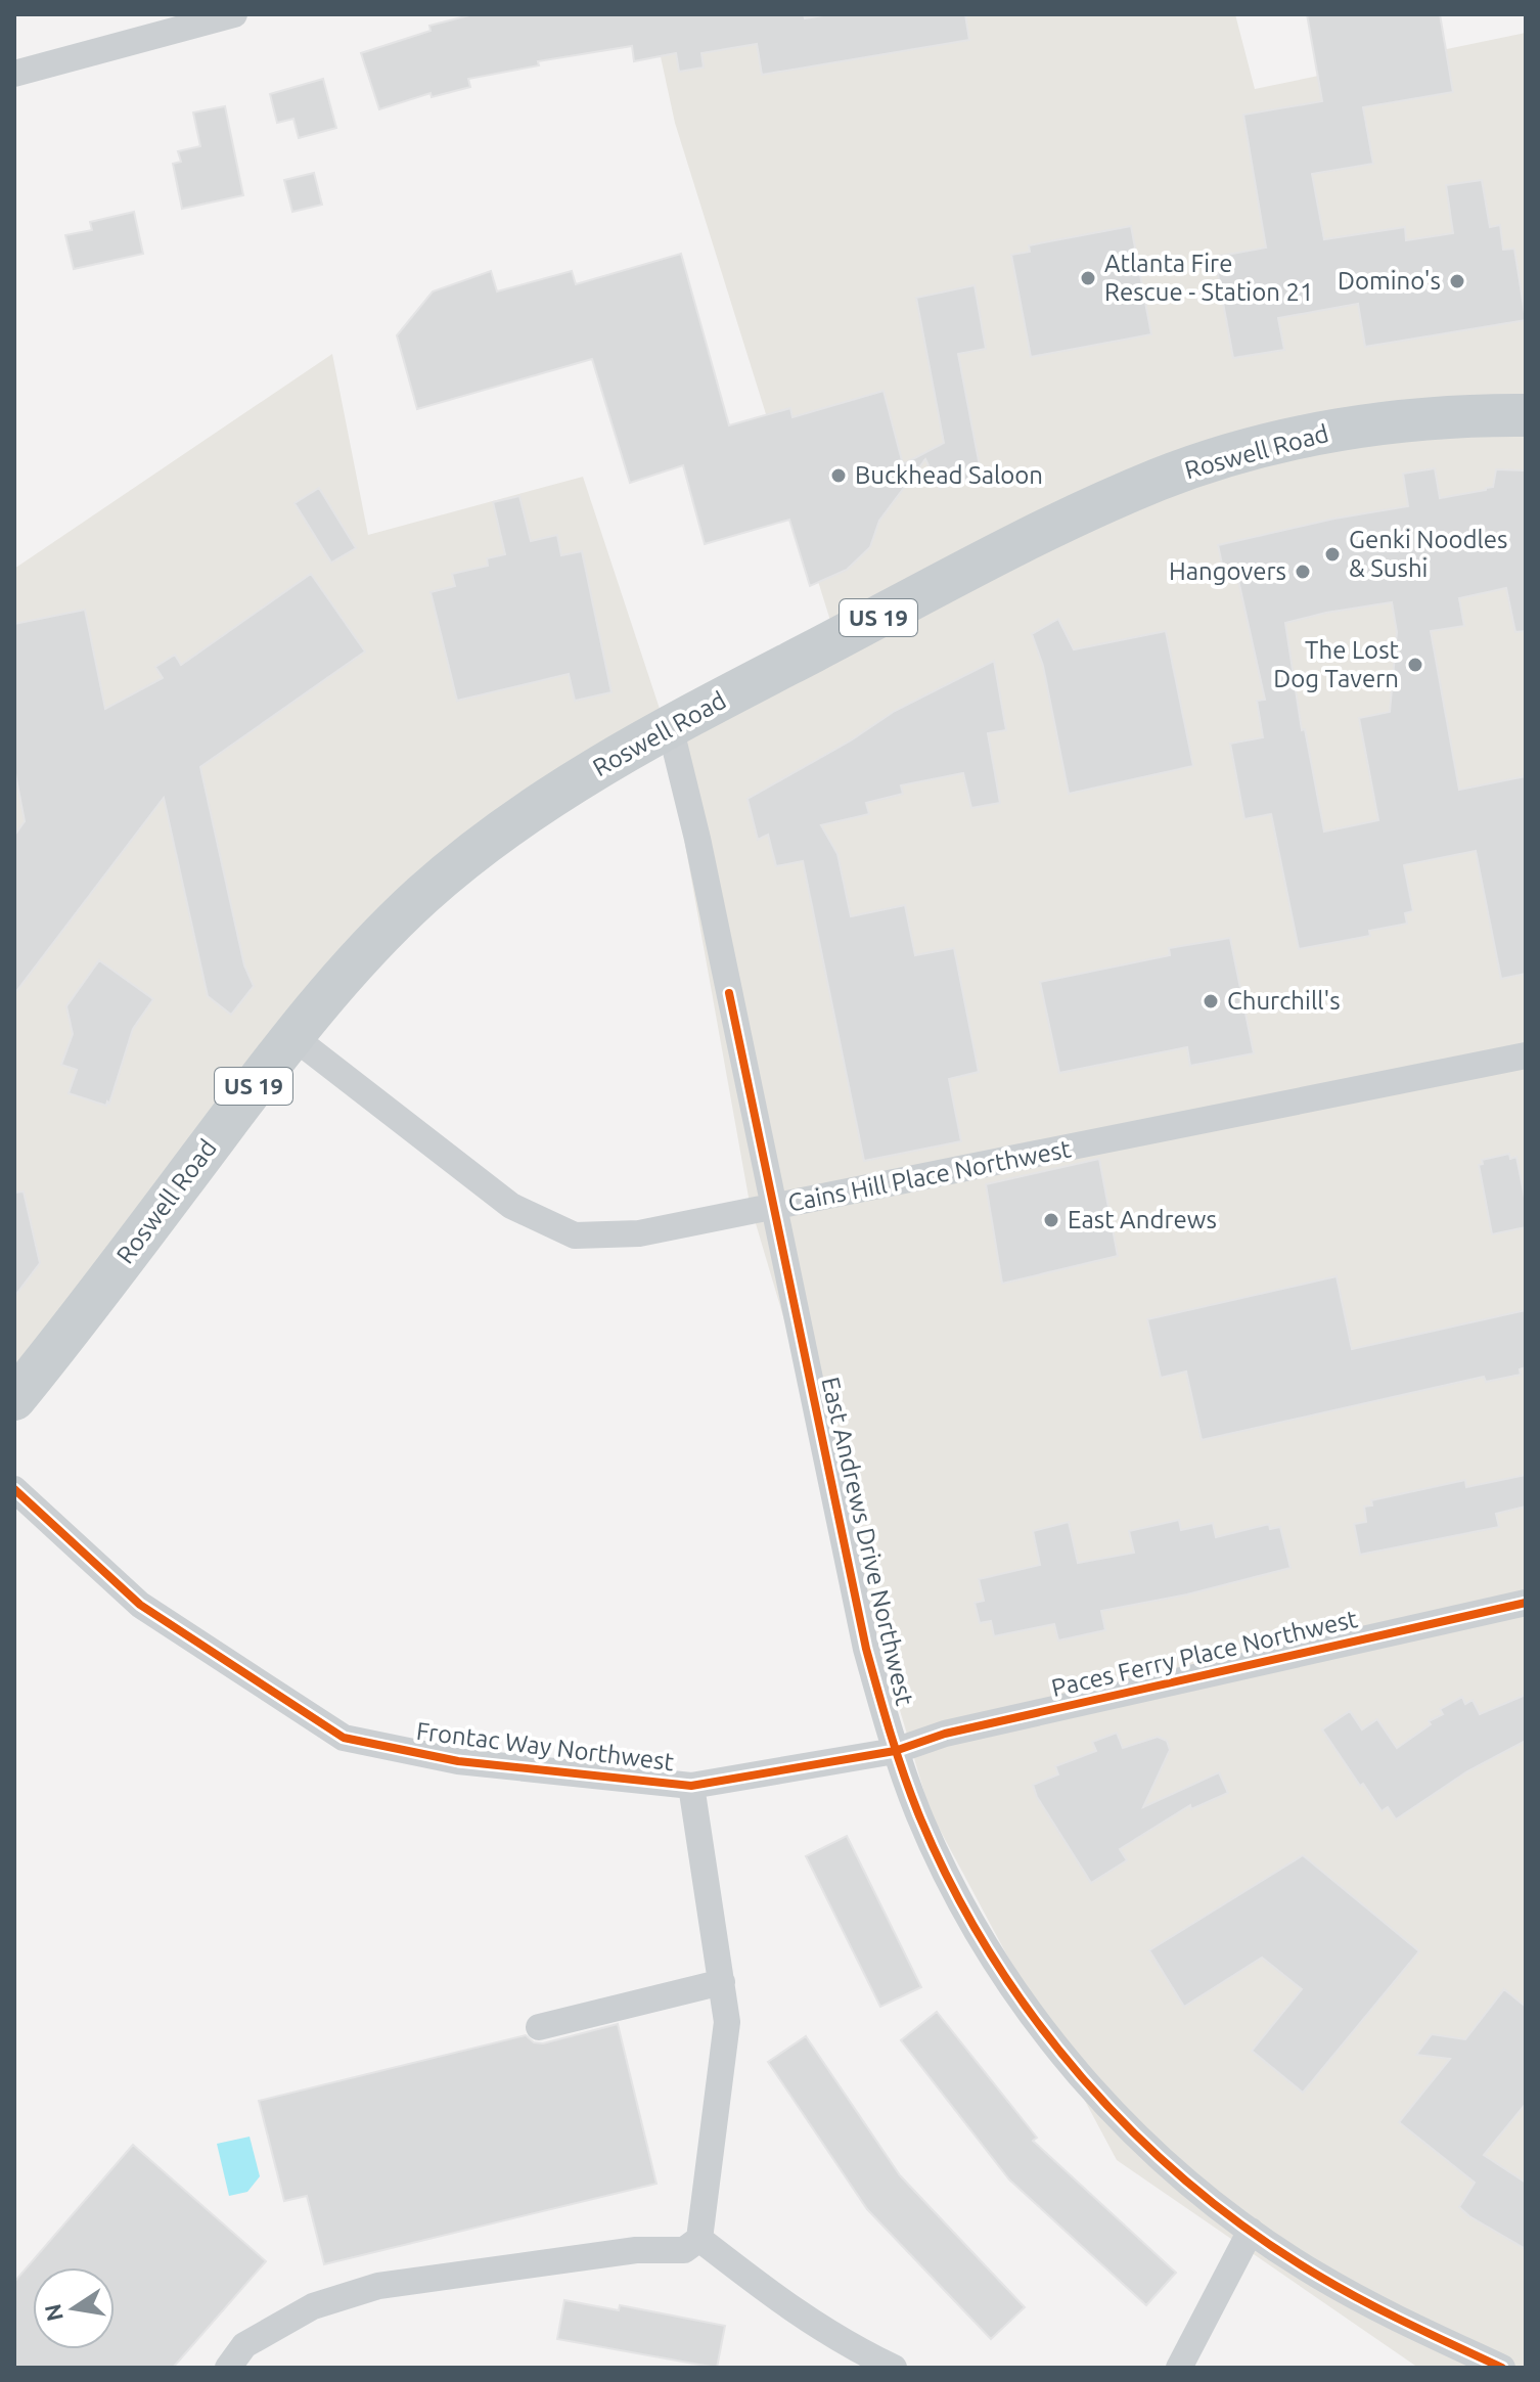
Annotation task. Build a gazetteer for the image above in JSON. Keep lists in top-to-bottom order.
{
  "streets": {
    "main road": ["Roswell Road", "US 19"],
    "street": [
      "Cains Hill Place Northwest",
      "East Andrews Drive Northwest",
      "Paces Ferry Place Northwest",
      "Frontac Way Northwest"
    ]
  },
  "crossings": [
    ["Roswell Road", "Cains Hill Place Northwest"],
    ["Roswell Road", "East Andrews Drive Northwest"],
    ["Cains Hill Place Northwest", "East Andrews Drive Northwest"],
    ["East Andrews Drive Northwest", "Paces Ferry Place Northwest"],
    ["Paces Ferry Place Northwest", "Frontac Way Northwest"]
  ],
  "places": [
    "Atlanta Fire Rescue - Station 21",
    "Domino's",
    "Buckhead Saloon",
    "Genki Noodles & Sushi",
    "Hangovers",
    "The Lost Dog Tavern",
    "Churchill's",
    "East Andrews"
  ],
  "north": "left"
}
